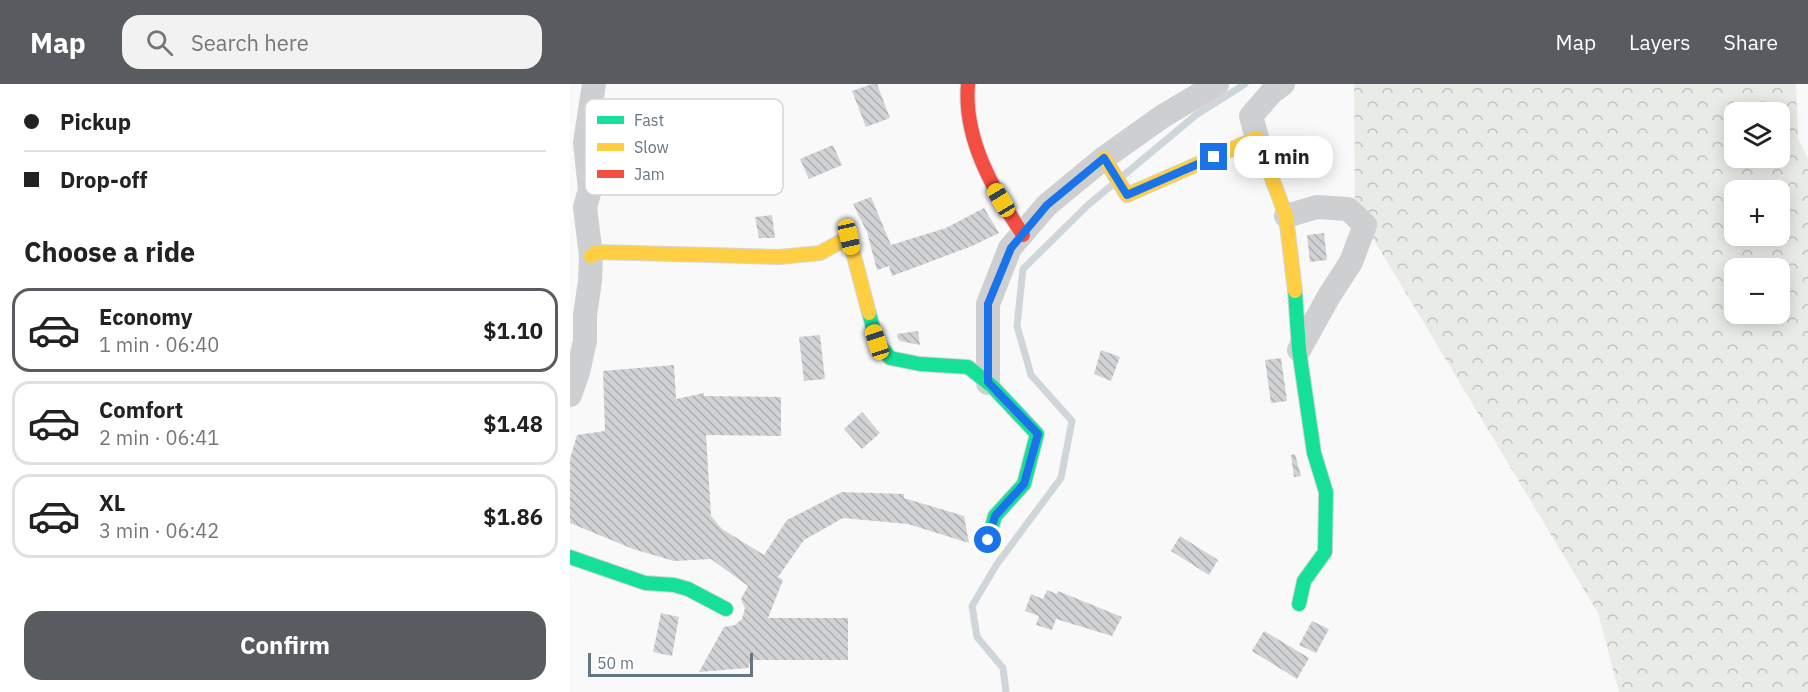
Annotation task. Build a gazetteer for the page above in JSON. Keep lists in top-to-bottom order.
{
  "legend": ["Fast", "Slow", "Jam"],
  "scale_bar": "50 m",
  "page": {
    "header": "Map",
    "search": "Search here",
    "nav": ["Map", "Layers", "Share"],
    "banner": ["Pickup", "Drop-off"],
    "map_buttons": ["+", "−"],
    "bubble": "1 min",
    "heading": "Choose a ride",
    "list": [
      {
        "name": "Economy",
        "note": "1 min · 06:40",
        "value": "$1.10"
      },
      {
        "name": "Comfort",
        "note": "2 min · 06:41",
        "value": "$1.48"
      },
      {
        "name": "XL",
        "note": "3 min · 06:42",
        "value": "$1.86"
      }
    ],
    "buttons": "Confirm",
    "scale": "50 m"
  }
}
